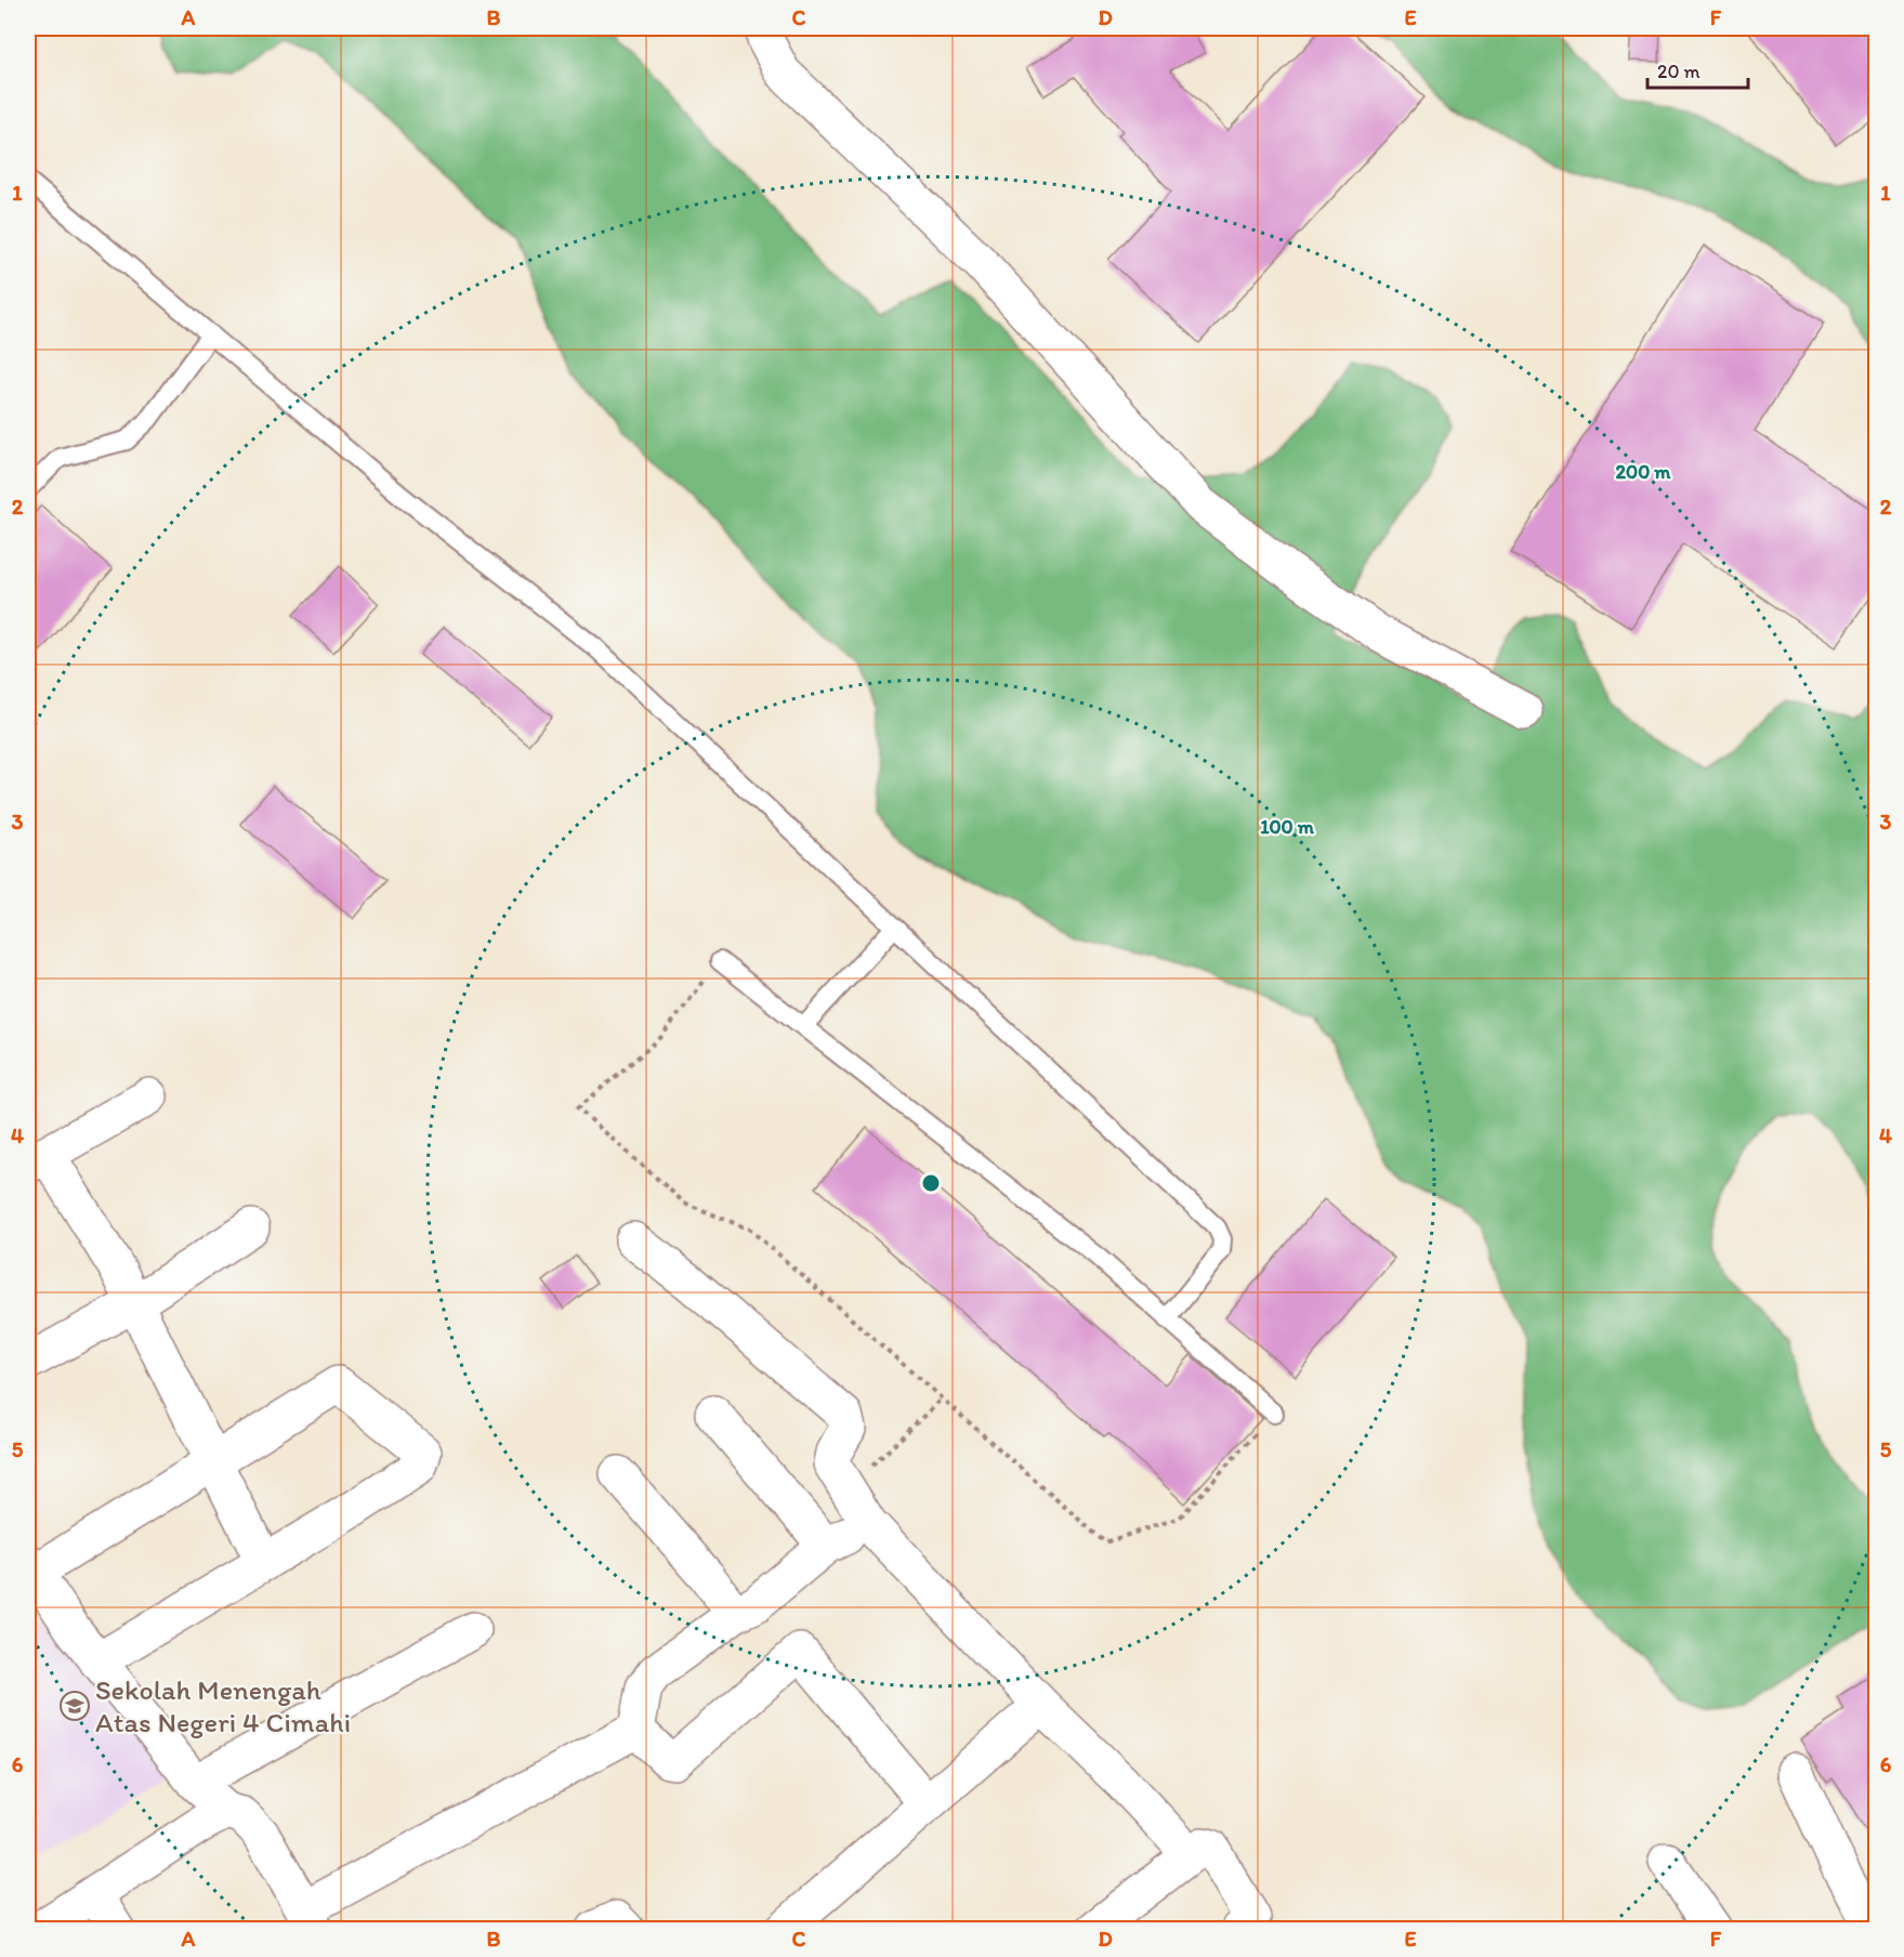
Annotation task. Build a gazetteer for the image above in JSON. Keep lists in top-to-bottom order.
{
  "places": {
    "school or university": ["Sekolah Menengah Atas Negeri 4 Cimahi"]
  },
  "scale_bar": "20 m",
  "grid": {
    "columns": [
      "A",
      "B",
      "C",
      "D",
      "E",
      "F"
    ],
    "rows": [
      "1",
      "2",
      "3",
      "4",
      "5",
      "6"
    ]
  },
  "rings": ["200 m", "100 m"]
}
